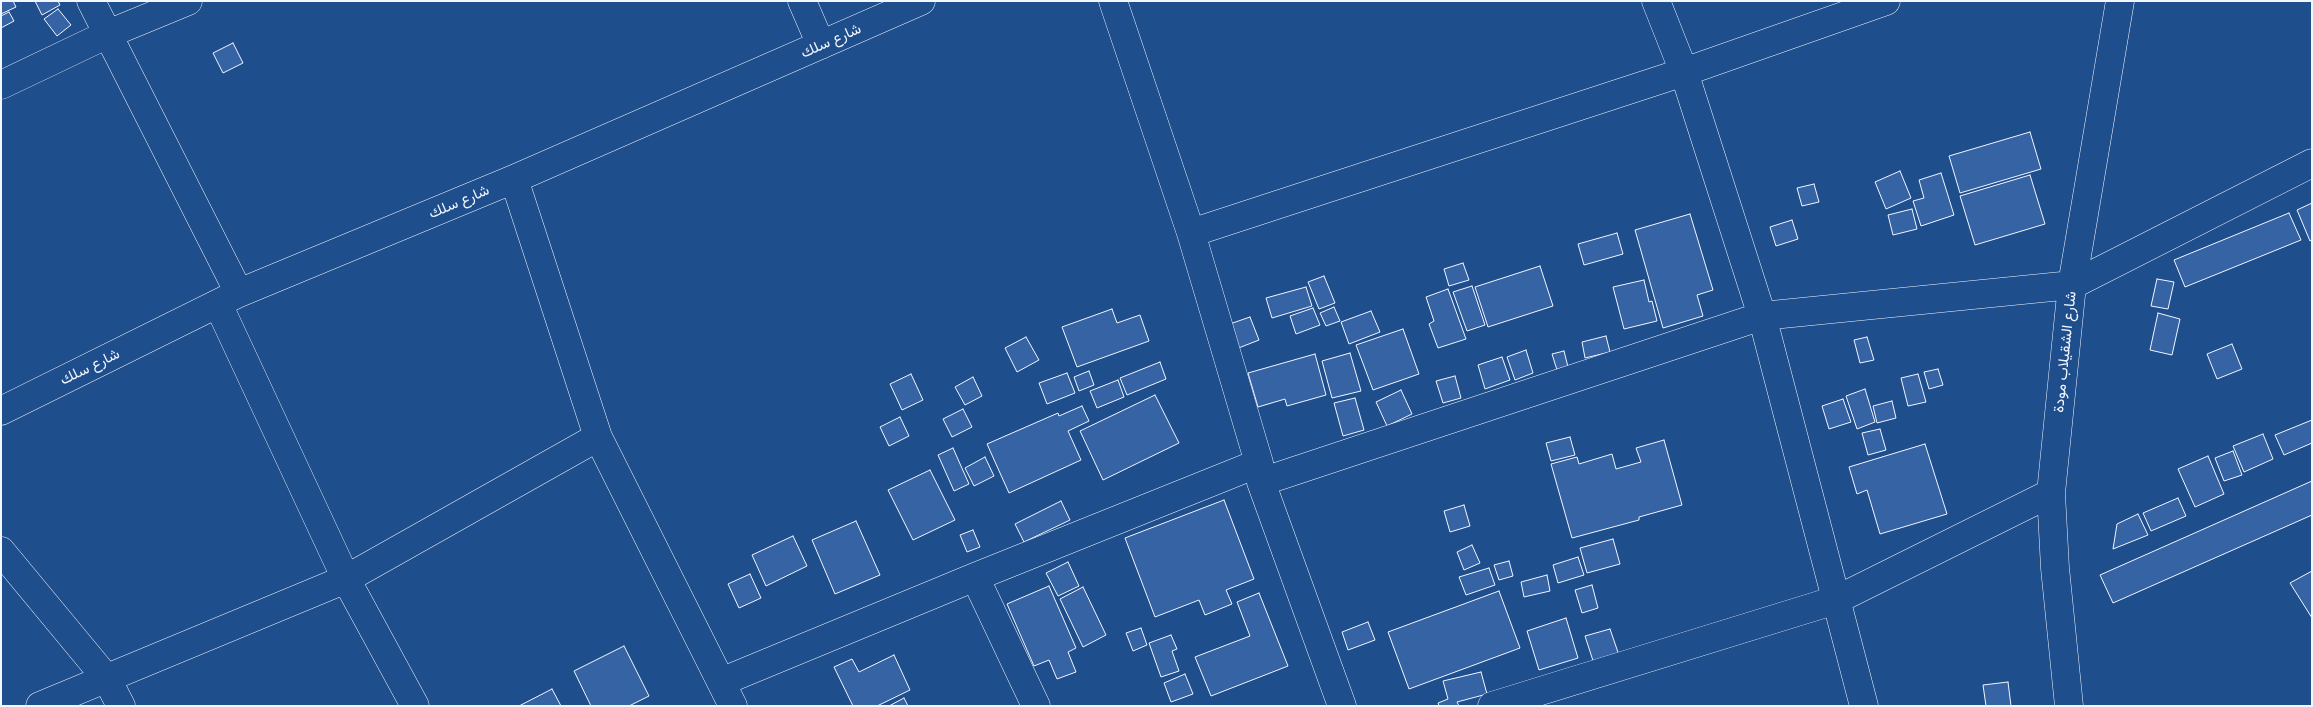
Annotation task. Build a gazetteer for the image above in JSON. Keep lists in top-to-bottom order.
{
  "streets": {
    "street": ["شارع سلك", "شارع الشقيلاب مودة"]
  }
}
